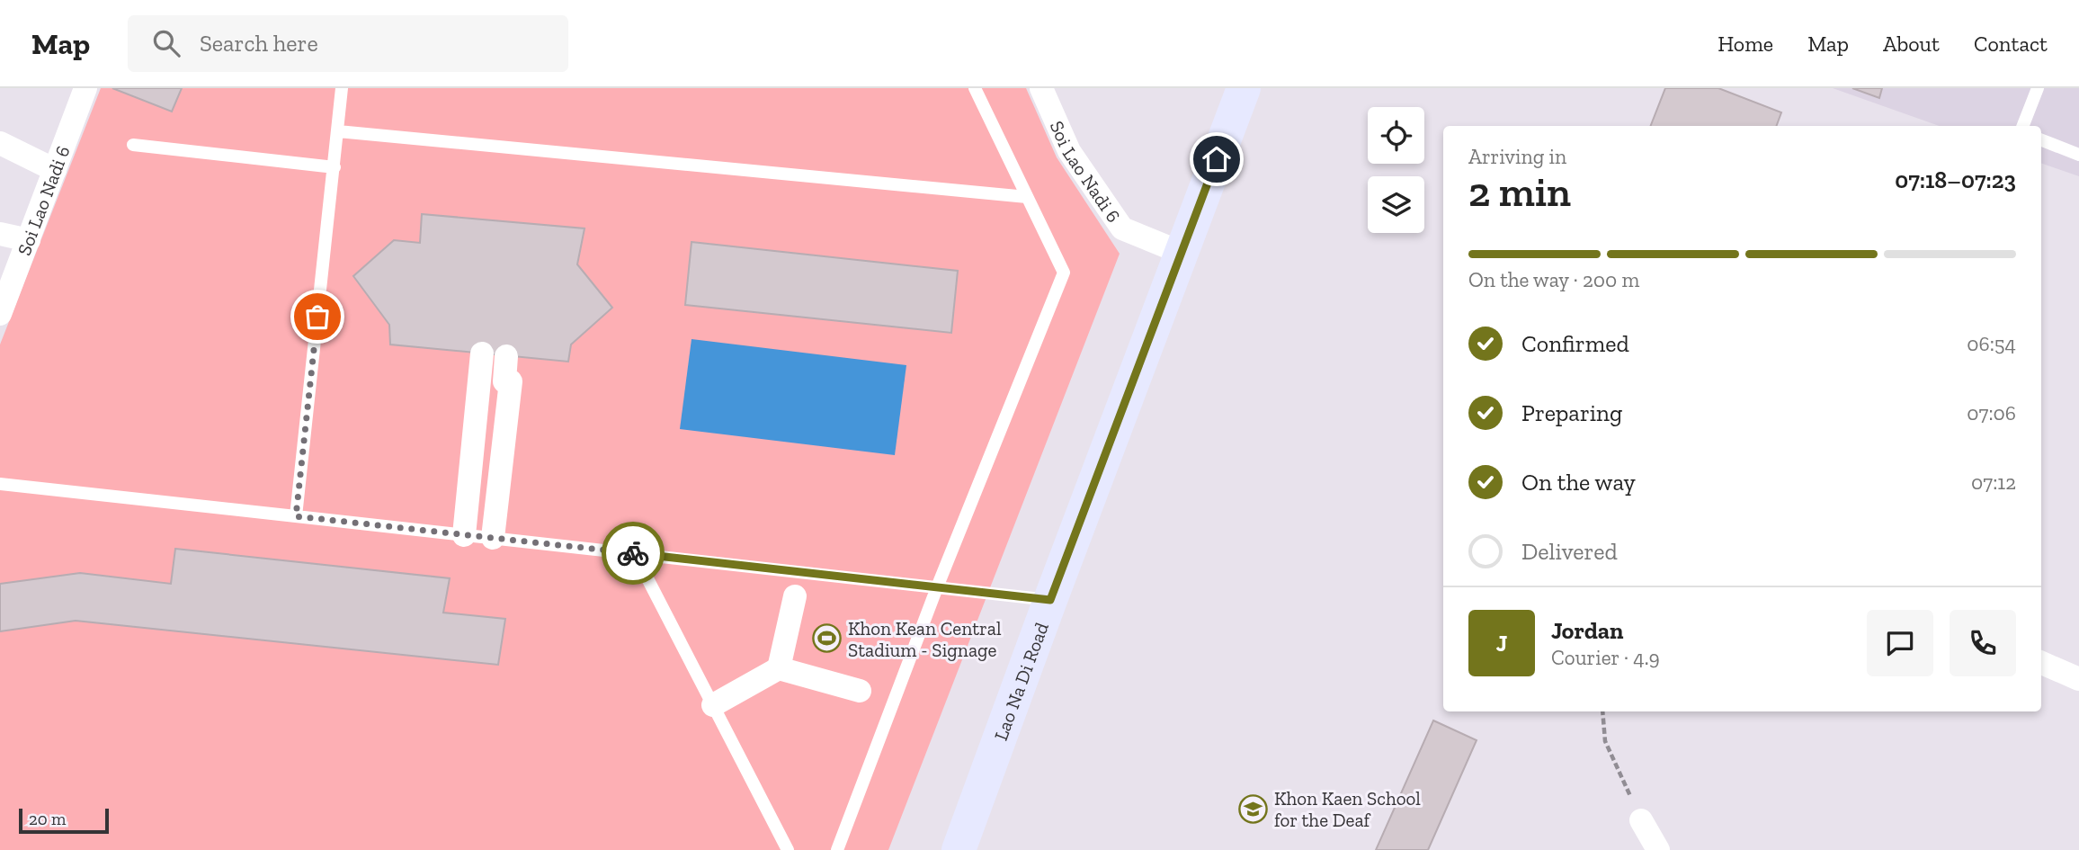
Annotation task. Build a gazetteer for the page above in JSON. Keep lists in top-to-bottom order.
{
  "streets": {
    "main road": ["Lao Na Di Road"],
    "street": ["Soi Lao Nadi 6"]
  },
  "crossings": [
    ["Soi Lao Nadi 6", "Lao Na Di Road"]
  ],
  "places": {
    "sports": ["Khon Kean Central Stadium - Signage"],
    "school or university": ["Khon Kaen School for the Deaf"]
  },
  "scale_bar": "20 m",
  "page": {
    "header": "Map",
    "search": "Search here",
    "nav": [
      "Home",
      "Map",
      "About",
      "Contact"
    ],
    "heading": ["2 min", "Arriving in", "07:18–07:23"],
    "panel": ["Jordan", "Courier · 4.9"],
    "bar": "On the way · 200 m",
    "list": [
      ["Confirmed", "06:54"],
      ["Preparing", "07:06"],
      ["On the way", "07:12"],
      "Delivered"
    ],
    "round": "J",
    "scale": "20 m"
  }
}
